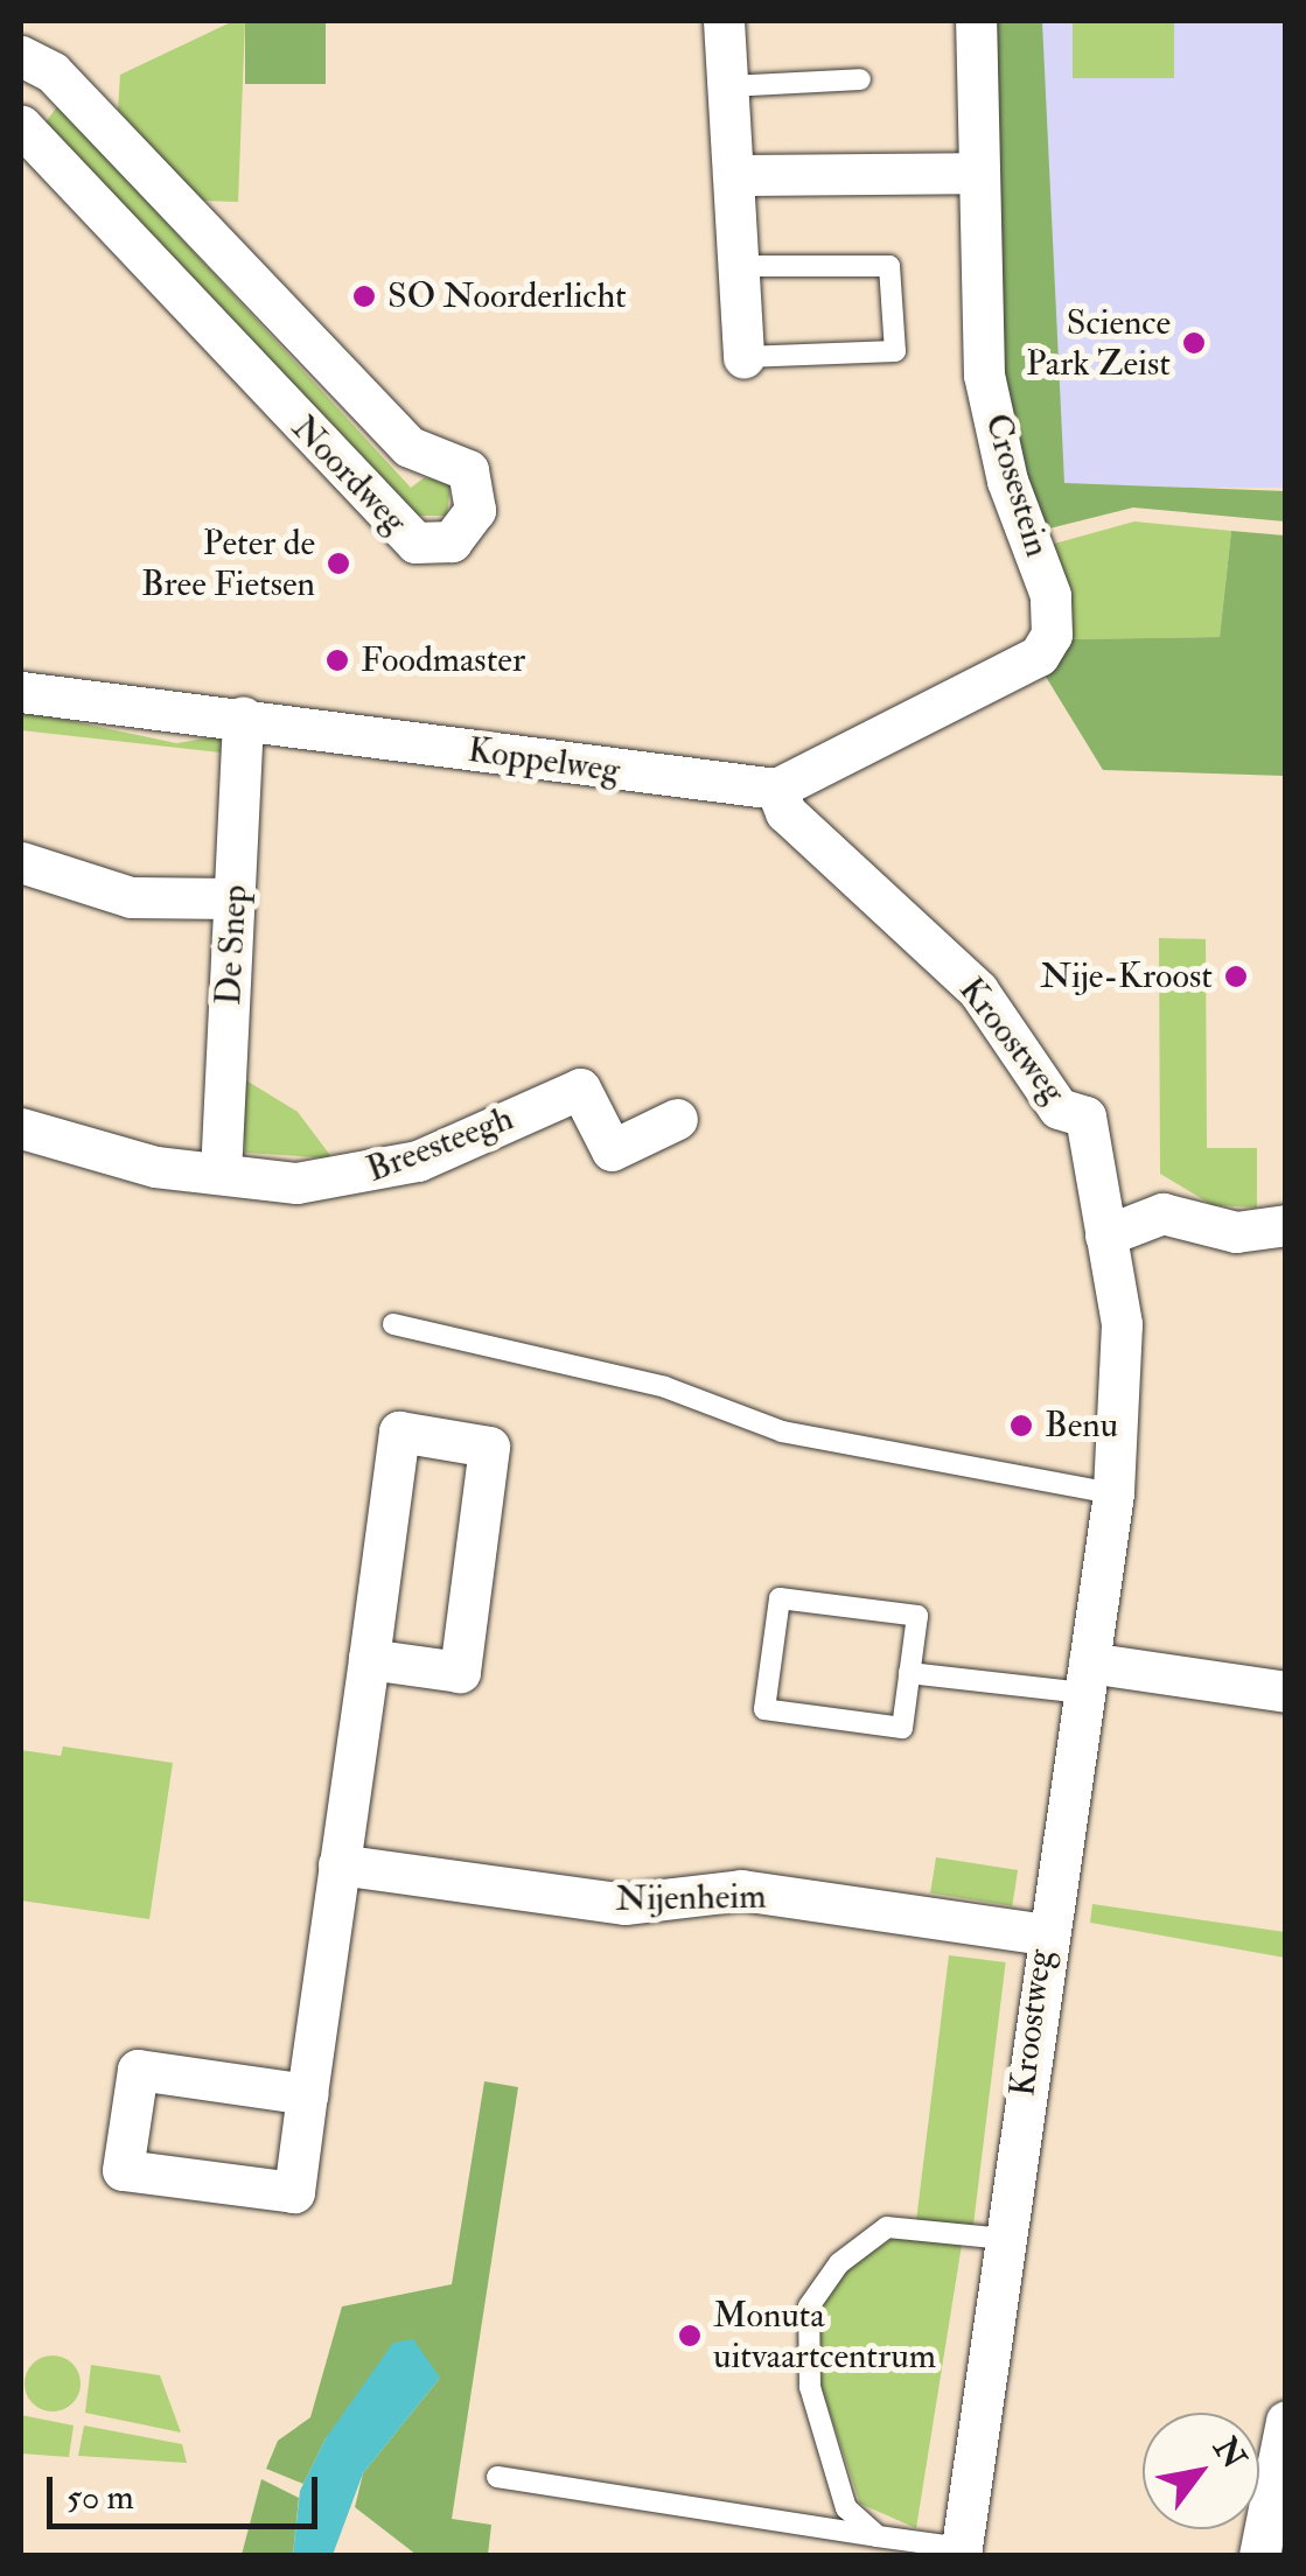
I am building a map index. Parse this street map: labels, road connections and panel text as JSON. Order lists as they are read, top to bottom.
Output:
{
  "streets": {
    "street": [
      "Noordweg",
      "Crosestein",
      "Koppelweg",
      "De Snep",
      "Kroostweg",
      "Breesteegh",
      "Nijenheim"
    ]
  },
  "crossings": [
    ["Crosestein", "Koppelweg"],
    ["Crosestein", "Kroostweg"],
    ["Koppelweg", "De Snep"],
    ["Koppelweg", "Kroostweg"],
    ["De Snep", "Breesteegh"],
    ["Kroostweg", "Nijenheim"]
  ],
  "places": [
    "SO Noorderlicht",
    "Science Park Zeist",
    "Peter de Bree Fietsen",
    "Foodmaster",
    "Nije-Kroost",
    "Benu",
    "Monuta uitvaartcentrum"
  ],
  "scale_bar": "50 m",
  "north": "top right"
}
